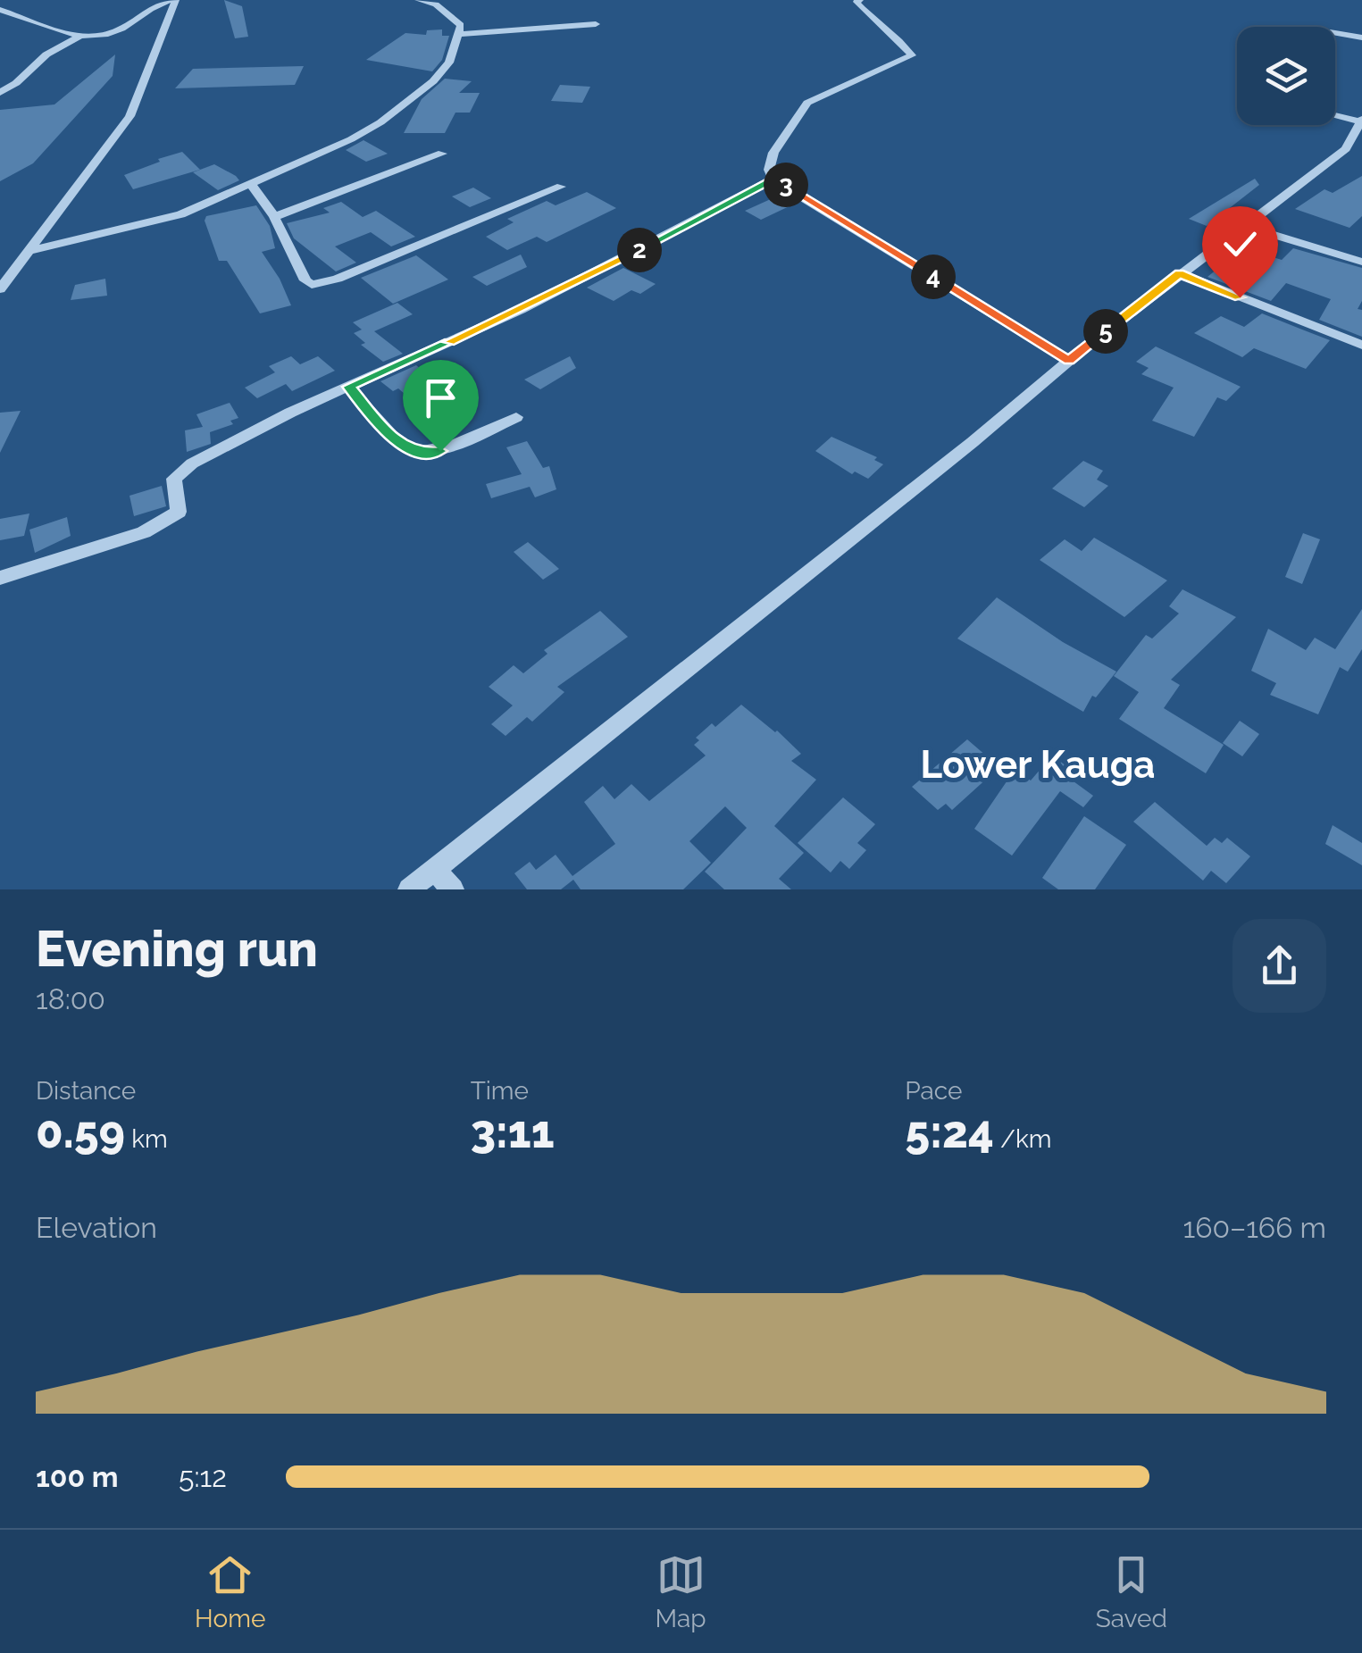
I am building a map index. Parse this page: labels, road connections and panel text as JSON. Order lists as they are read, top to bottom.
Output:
{
  "districts": ["Lower Kauga"],
  "page": {
    "pins": [
      "3",
      "2",
      "4",
      "5"
    ],
    "heading": ["Evening run", "18:00"],
    "stats": [
      ["Distance", "0.59 km"],
      ["Time", "3:11"],
      ["Pace", "5:24 /km"]
    ],
    "chart": ["Elevation", "160–166 m"],
    "list": [
      {
        "name": "100 m",
        "note": "5:12"
      }
    ],
    "tabs": ["Home", "Map", "Saved"]
  }
}
